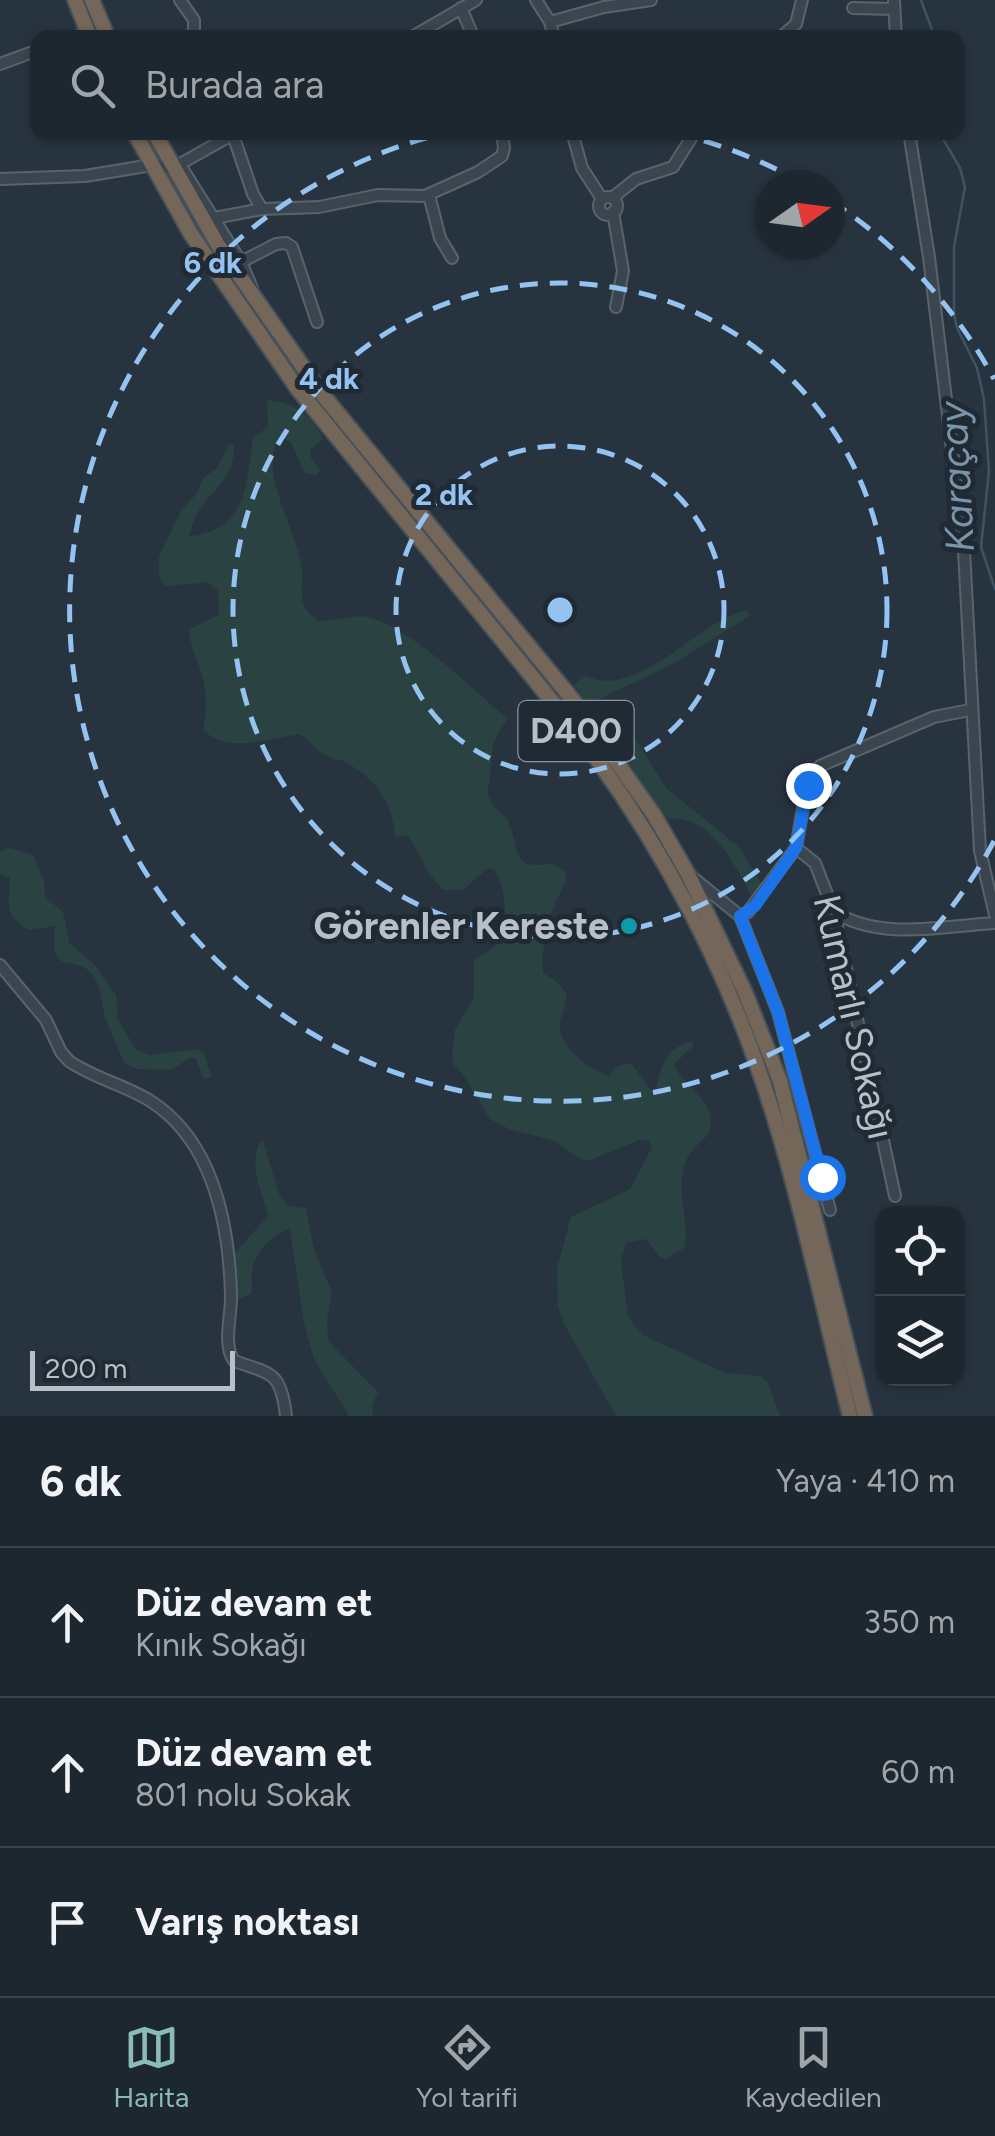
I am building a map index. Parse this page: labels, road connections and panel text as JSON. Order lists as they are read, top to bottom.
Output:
{
  "streets": {
    "highway": ["D400"],
    "street": ["Kumarlı Sokağı"]
  },
  "water": ["Karaçay"],
  "places": ["Görenler Kereste"],
  "scale_bar": "200 m",
  "north": "right",
  "page": {
    "search": "Burada ara",
    "scale": "200 m",
    "heading": ["6 dk", "Yaya · 410 m"],
    "list": [
      ["Düz devam et", "Kınık Sokağı", "350 m"],
      ["Düz devam et", "801 nolu Sokak", "60 m"],
      "Varış noktası"
    ],
    "nav": ["Harita", "Yol tarifi", "Kaydedilen"]
  },
  "rings": ["6 dk", "4 dk", "2 dk"]
}
